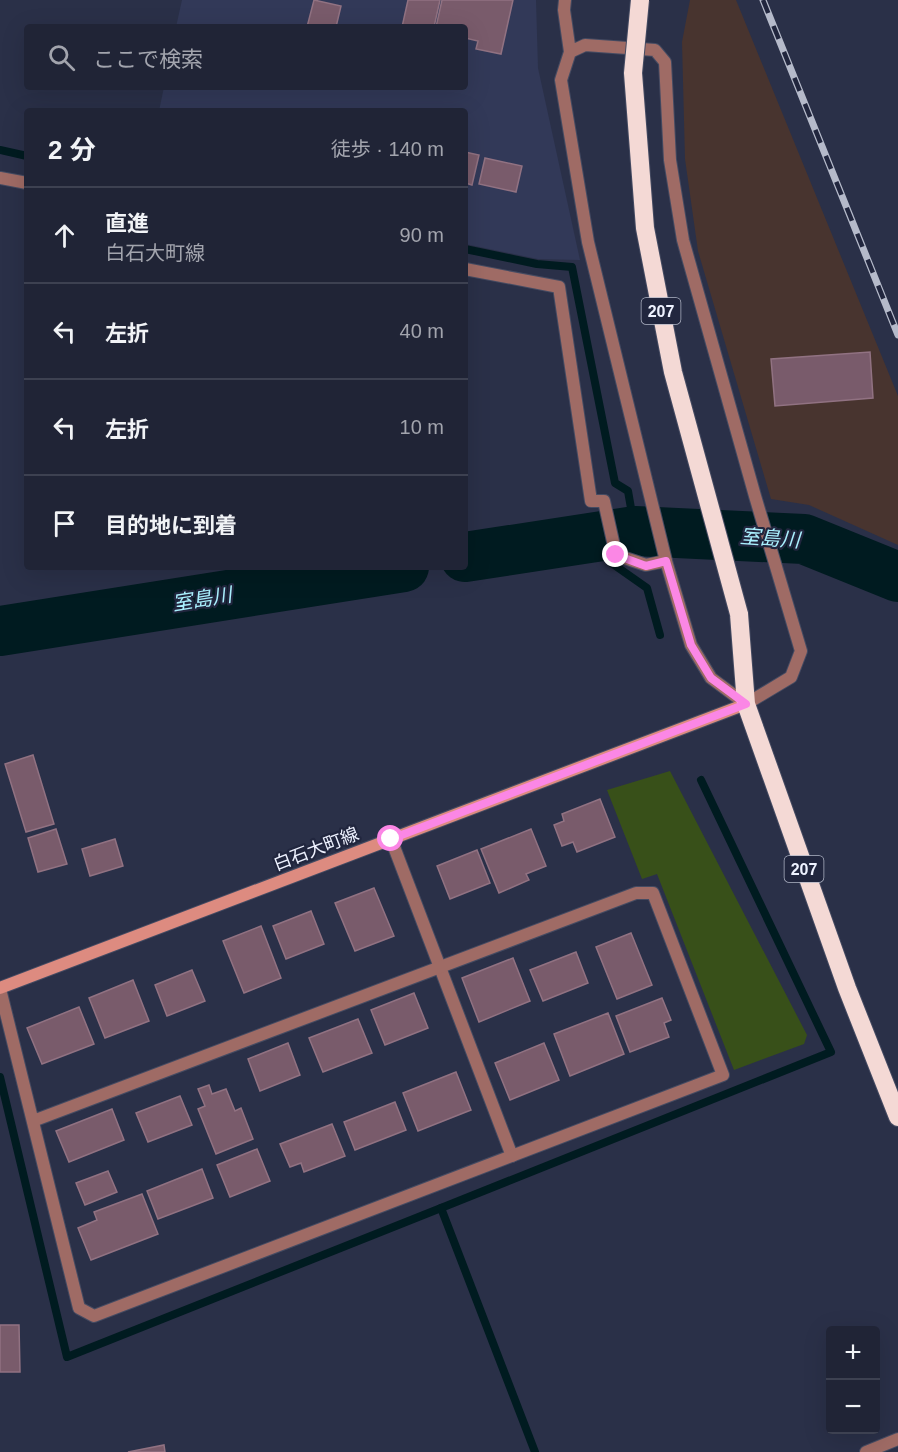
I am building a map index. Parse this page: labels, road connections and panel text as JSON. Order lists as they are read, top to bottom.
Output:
{
  "streets": {
    "highway": ["207"],
    "main road": ["白石大町線"]
  },
  "crossings": [
    ["207", "白石大町線"]
  ],
  "water": ["室島川"],
  "page": {
    "search": "ここで検索",
    "heading": ["2 分", "徒歩 · 140 m"],
    "list": [
      ["直進", "白石大町線", "90 m"],
      ["左折", "40 m"],
      ["左折", "10 m"],
      "目的地に到着"
    ],
    "map_buttons": ["+", "−"]
  }
}
